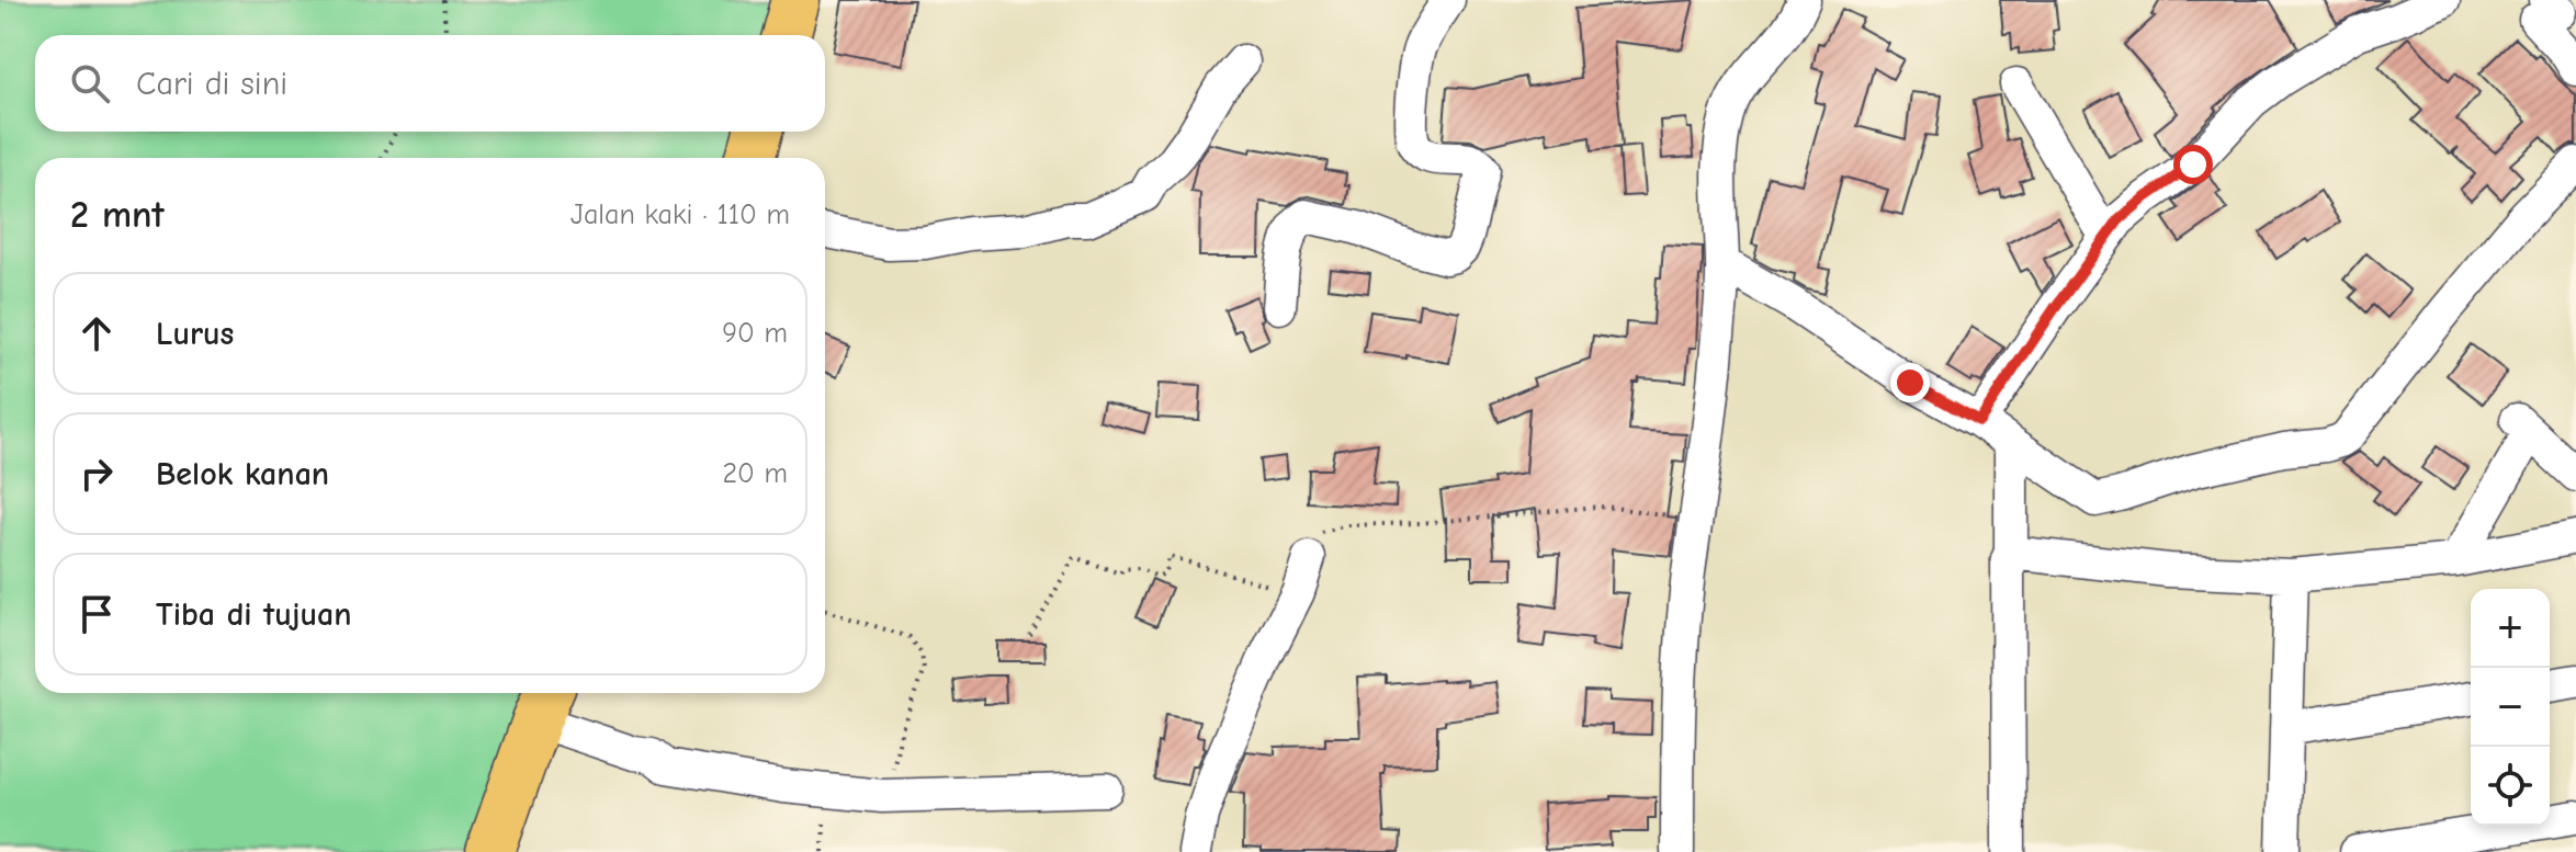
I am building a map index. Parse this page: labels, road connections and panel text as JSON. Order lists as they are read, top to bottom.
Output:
{
  "page": {
    "search": "Cari di sini",
    "heading": ["2 mnt", "Jalan kaki · 110 m"],
    "list": [
      ["Lurus", "90 m"],
      ["Belok kanan", "20 m"],
      "Tiba di tujuan"
    ],
    "map_buttons": ["+", "−"]
  }
}
